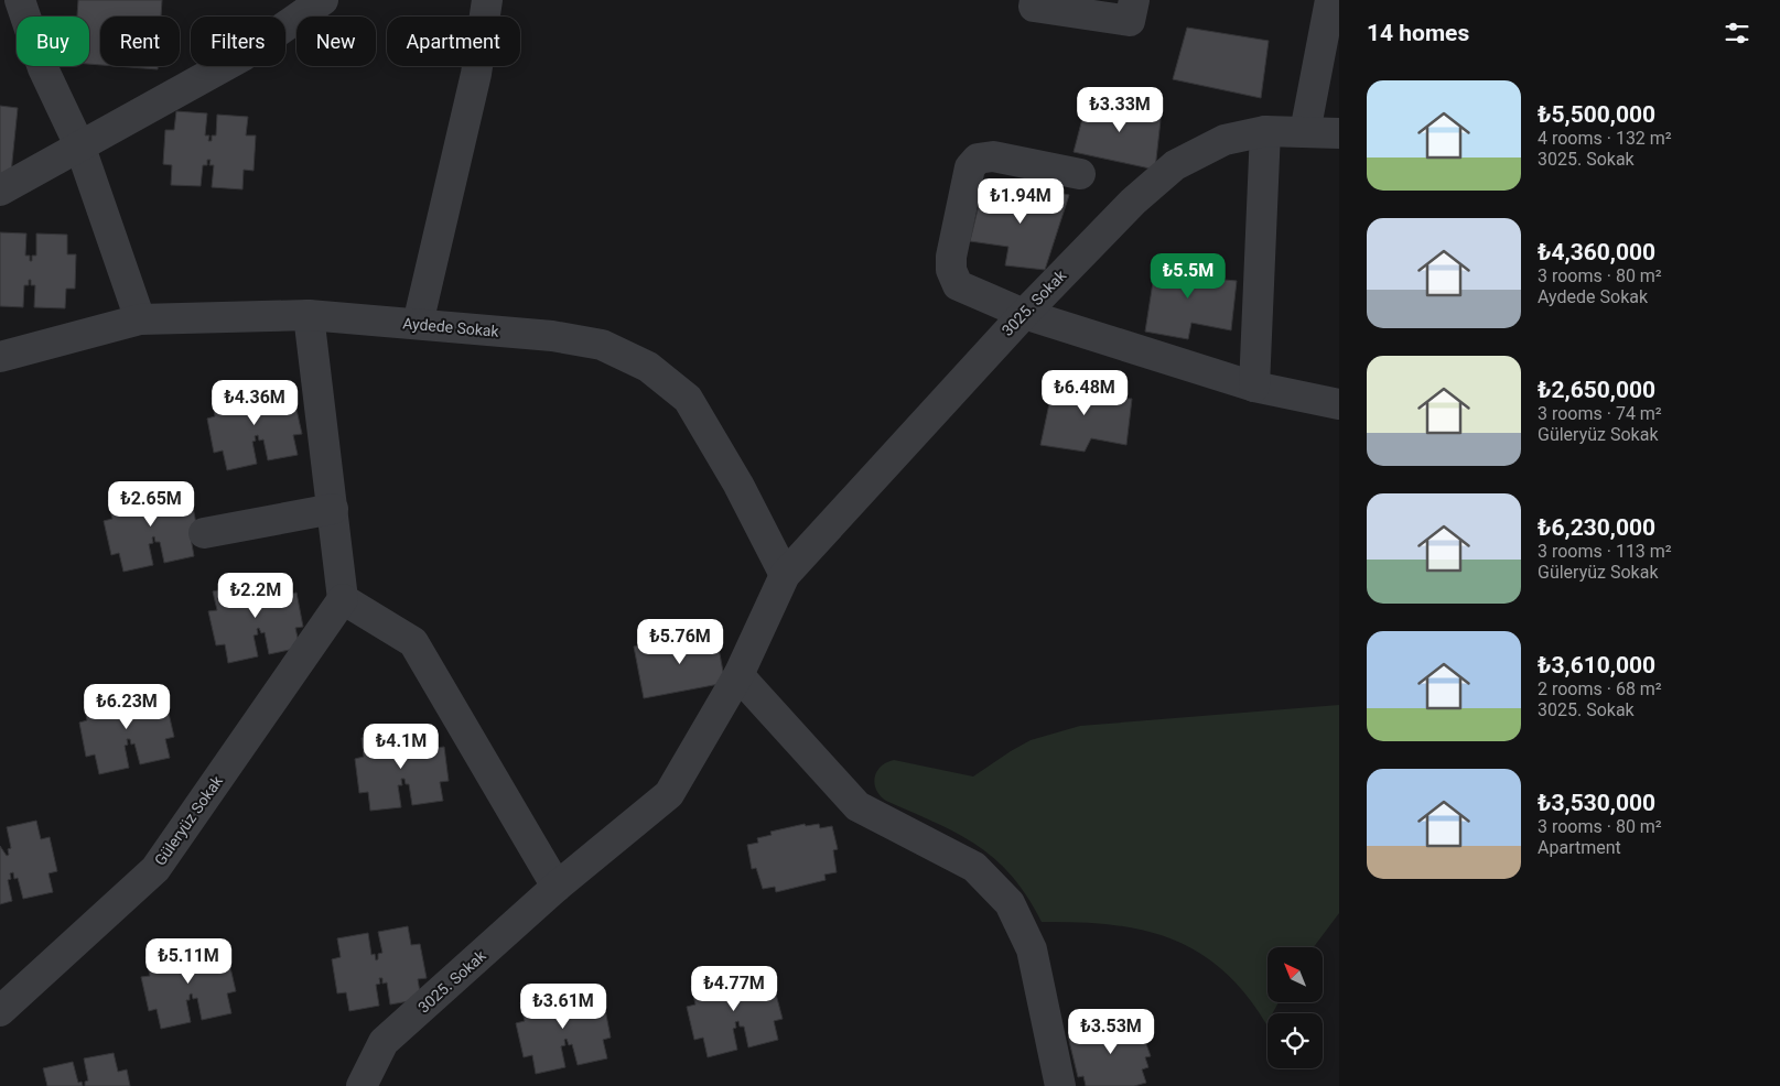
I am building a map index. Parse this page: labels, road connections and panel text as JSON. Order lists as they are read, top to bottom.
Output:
{
  "streets": {
    "street": ["3025. Sokak", "Aydede Sokak", "Güleryüz Sokak"]
  },
  "crossings": [
    ["3025. Sokak", "Aydede Sokak"]
  ],
  "north": "top left",
  "page": {
    "heading": "14 homes",
    "chip": [
      "Buy",
      "Rent",
      "Filters",
      "New",
      "Apartment"
    ],
    "list": [
      {
        "name": "₺5,500,000",
        "note": "4 rooms · 132 m² · 3025. Sokak"
      },
      {
        "name": "₺4,360,000",
        "note": "3 rooms · 80 m² · Aydede Sokak"
      },
      {
        "name": "₺2,650,000",
        "note": "3 rooms · 74 m² · Güleryüz Sokak"
      },
      {
        "name": "₺6,230,000",
        "note": "3 rooms · 113 m² · Güleryüz Sokak"
      },
      {
        "name": "₺3,610,000",
        "note": "2 rooms · 68 m² · 3025. Sokak"
      },
      {
        "name": "₺3,530,000",
        "note": "3 rooms · 80 m² · Apartment"
      }
    ],
    "price": [
      "₺3.33M",
      "₺1.94M",
      "₺5.5M",
      "₺6.48M",
      "₺4.36M",
      "₺2.65M",
      "₺2.2M",
      "₺5.76M",
      "₺6.23M",
      "₺4.1M",
      "₺5.11M",
      "₺4.77M",
      "₺3.61M",
      "₺3.53M"
    ]
  }
}
